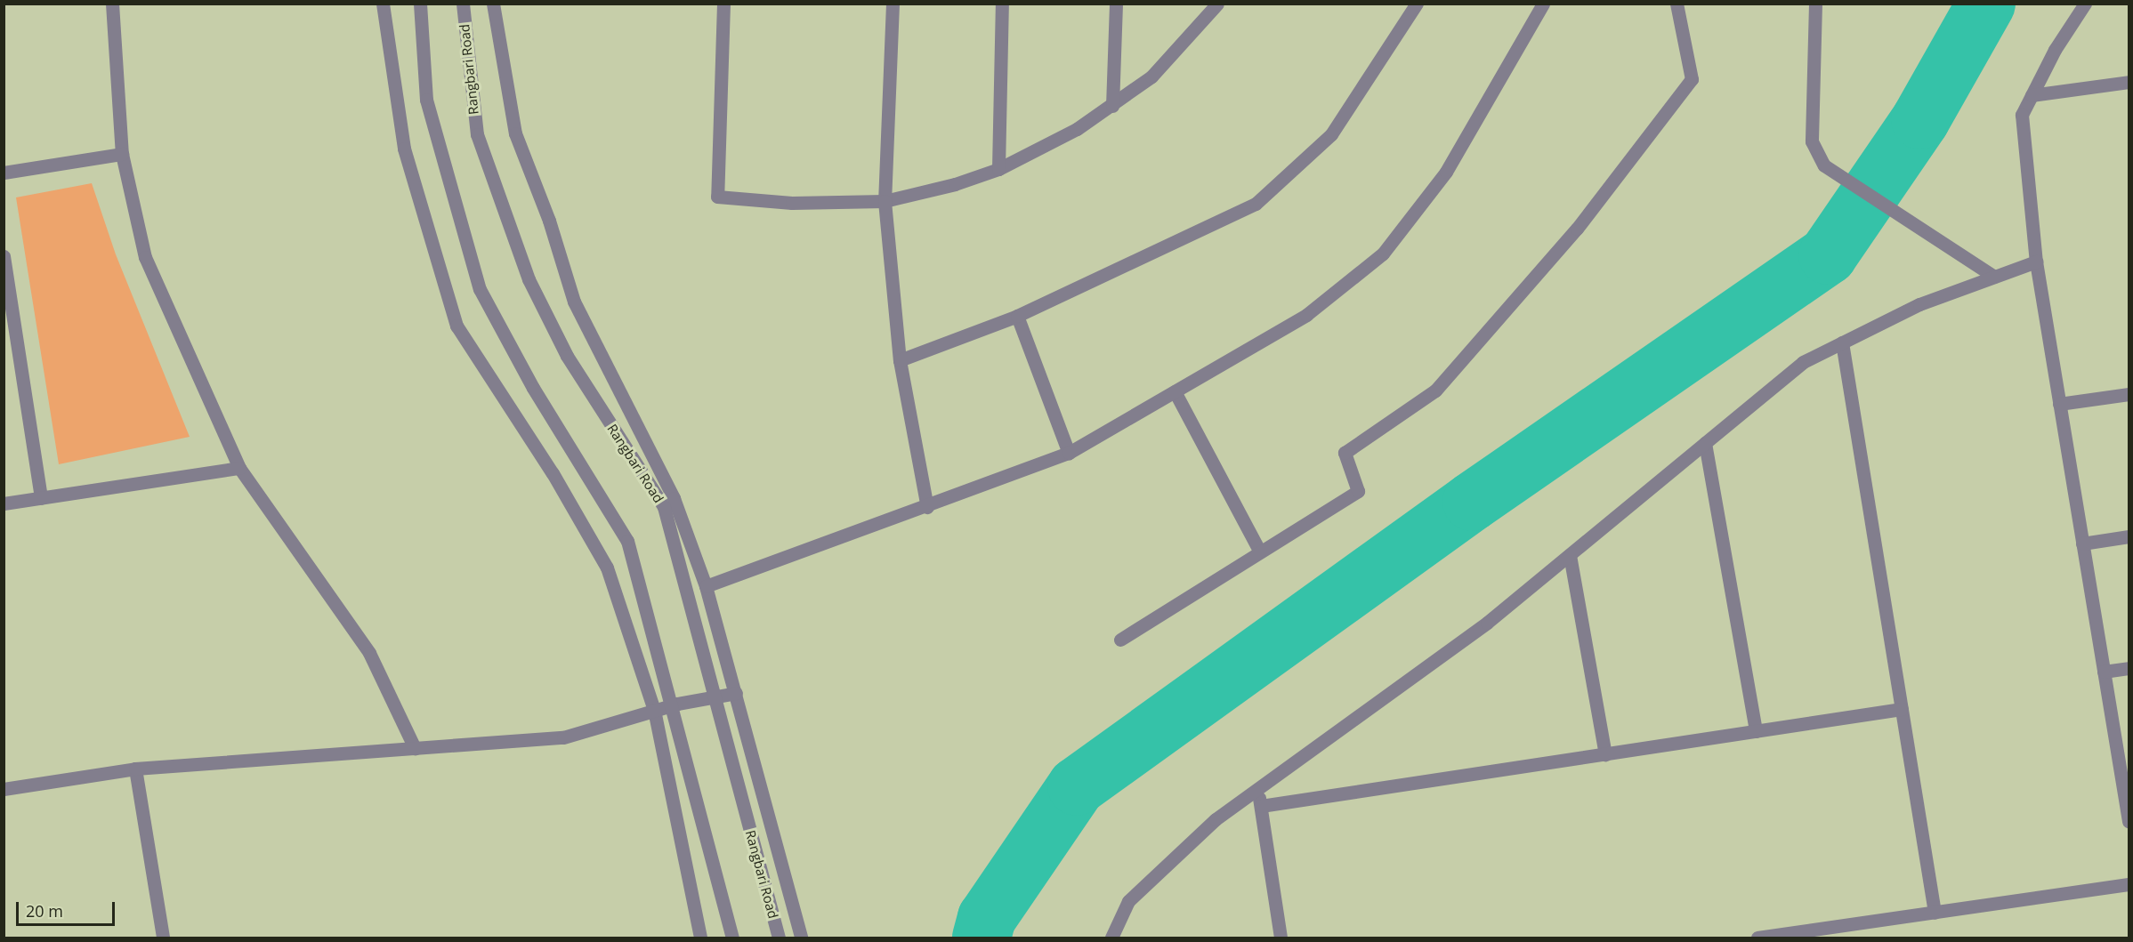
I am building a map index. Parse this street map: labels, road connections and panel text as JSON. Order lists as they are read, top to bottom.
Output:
{
  "streets": {
    "street": ["Rangbari Road"]
  },
  "scale_bar": "20 m"
}
